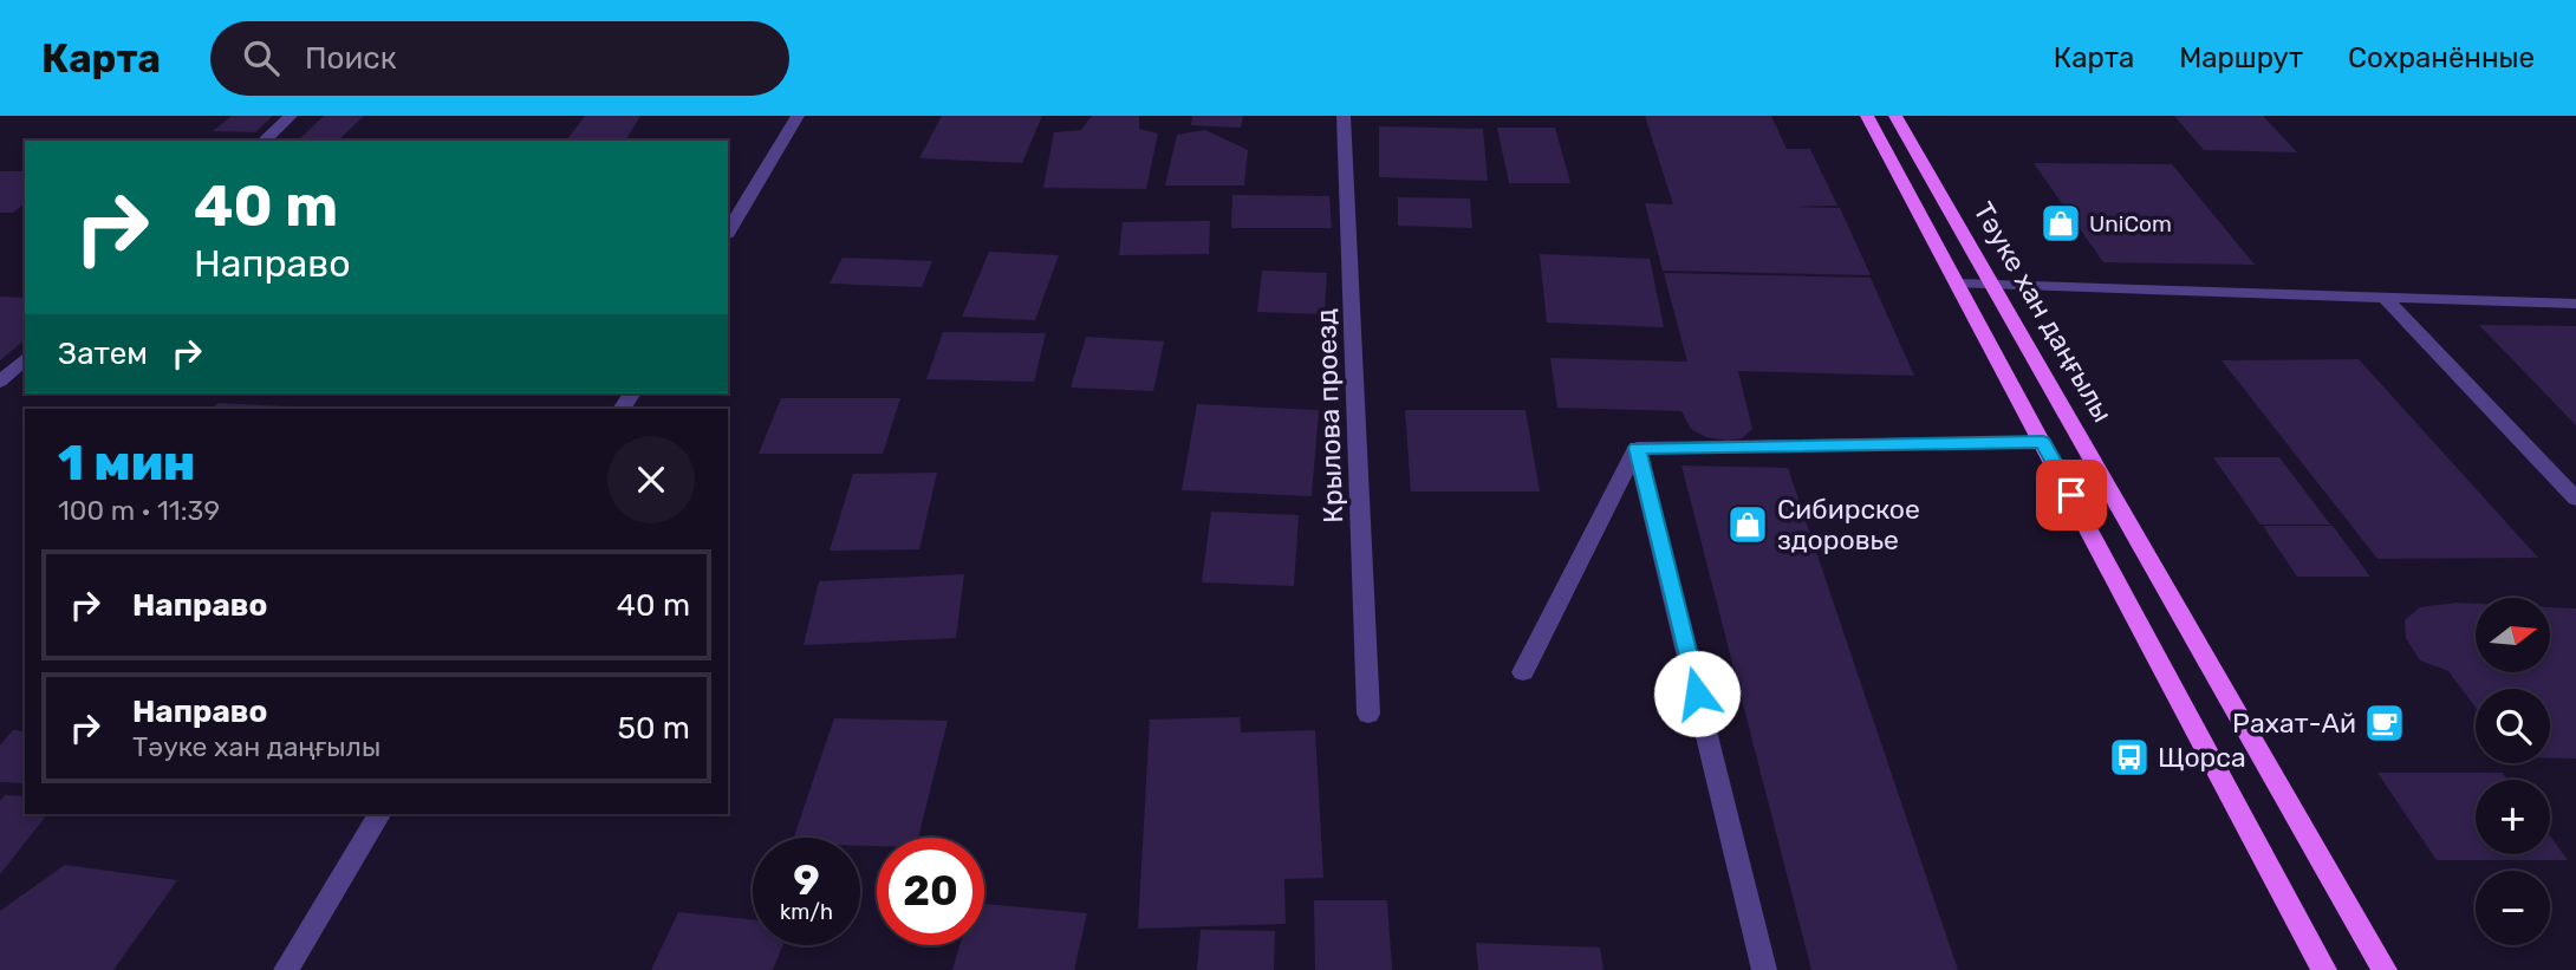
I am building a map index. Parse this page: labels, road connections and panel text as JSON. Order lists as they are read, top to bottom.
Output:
{
  "streets": {
    "main road": ["Тәуке хан даңғылы"],
    "street": ["Крылова проезд"]
  },
  "places": {
    "shop": ["UniCom", "Сибирское здоровье"],
    "cafe": ["Рахат-Ай"],
    "bus stop": ["Щорса"]
  },
  "north": "right",
  "page": {
    "header": "Карта",
    "search": "Поиск",
    "nav": ["Карта", "Маршрут", "Сохранённые"],
    "turn": ["40 m", "Направо"],
    "then": "Затем",
    "heading": ["1 мин", "100 m · 11:39"],
    "list": [
      {
        "name": "Направо",
        "value": "40 m"
      },
      {
        "name": "Направо",
        "note": "Тәуке хан даңғылы",
        "value": "50 m"
      }
    ],
    "map_buttons": ["+", "−"],
    "speed": "9 km/h",
    "limit": "20"
  }
}
